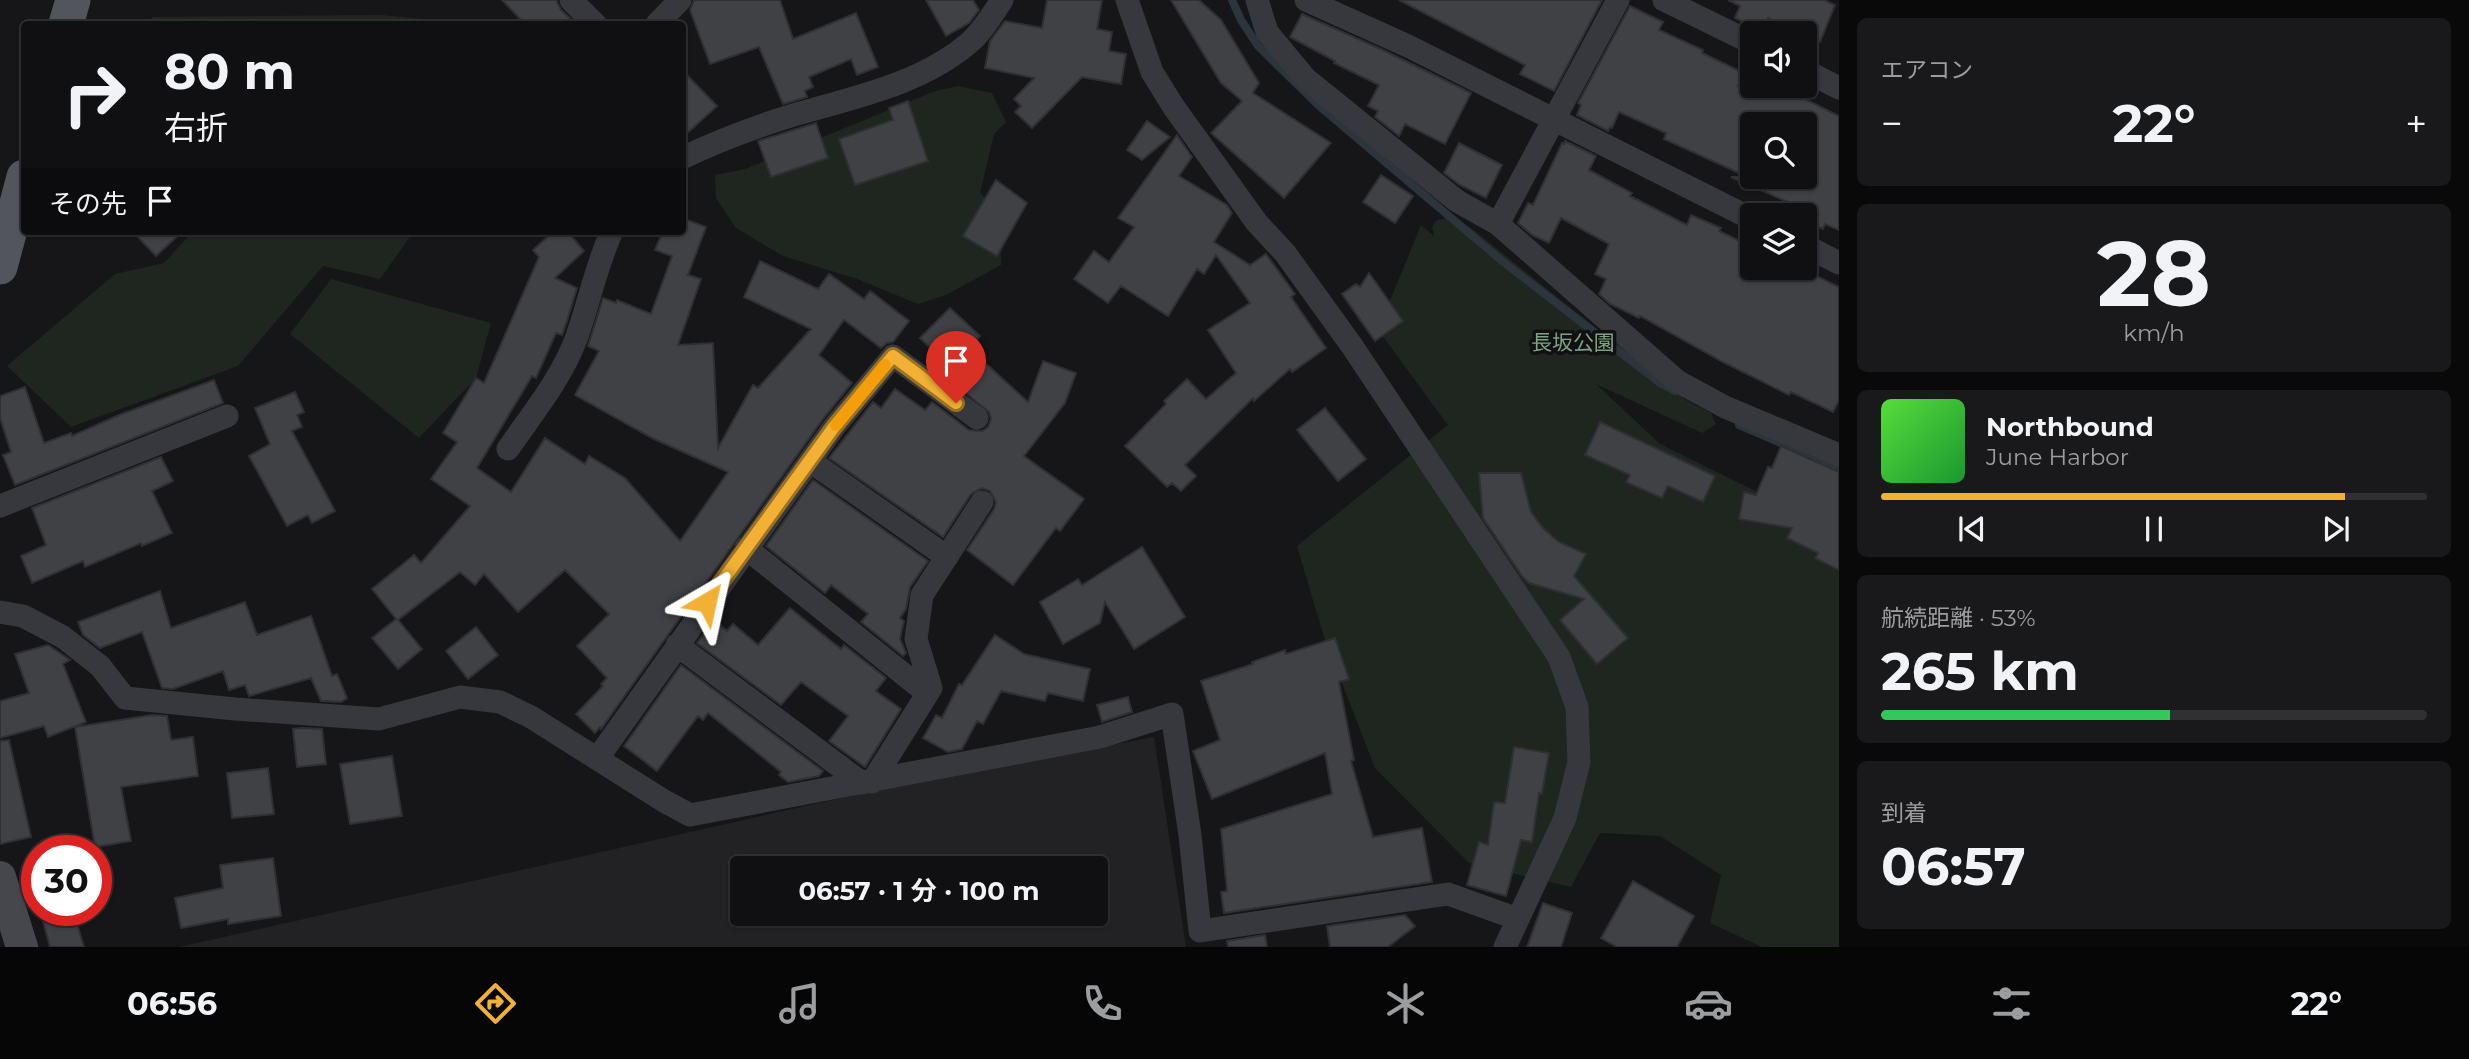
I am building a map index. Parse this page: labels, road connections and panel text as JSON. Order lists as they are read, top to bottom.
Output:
{
  "parks": ["長坂公園"],
  "page": {
    "tile": [
      "エアコン",
      ["28", "km/h"],
      ["航続距離 · 53%", "265 km"],
      ["到着", "06:57"]
    ],
    "turn": ["80 m", "右折"],
    "heat": ["−", "22°", "+"],
    "then": "その先",
    "song": ["Northbound", "June Harbor"],
    "limit": "30",
    "trip": "06:57 · 1 分 · 100 m",
    "tabs": ["06:56", "22°"]
  }
}
